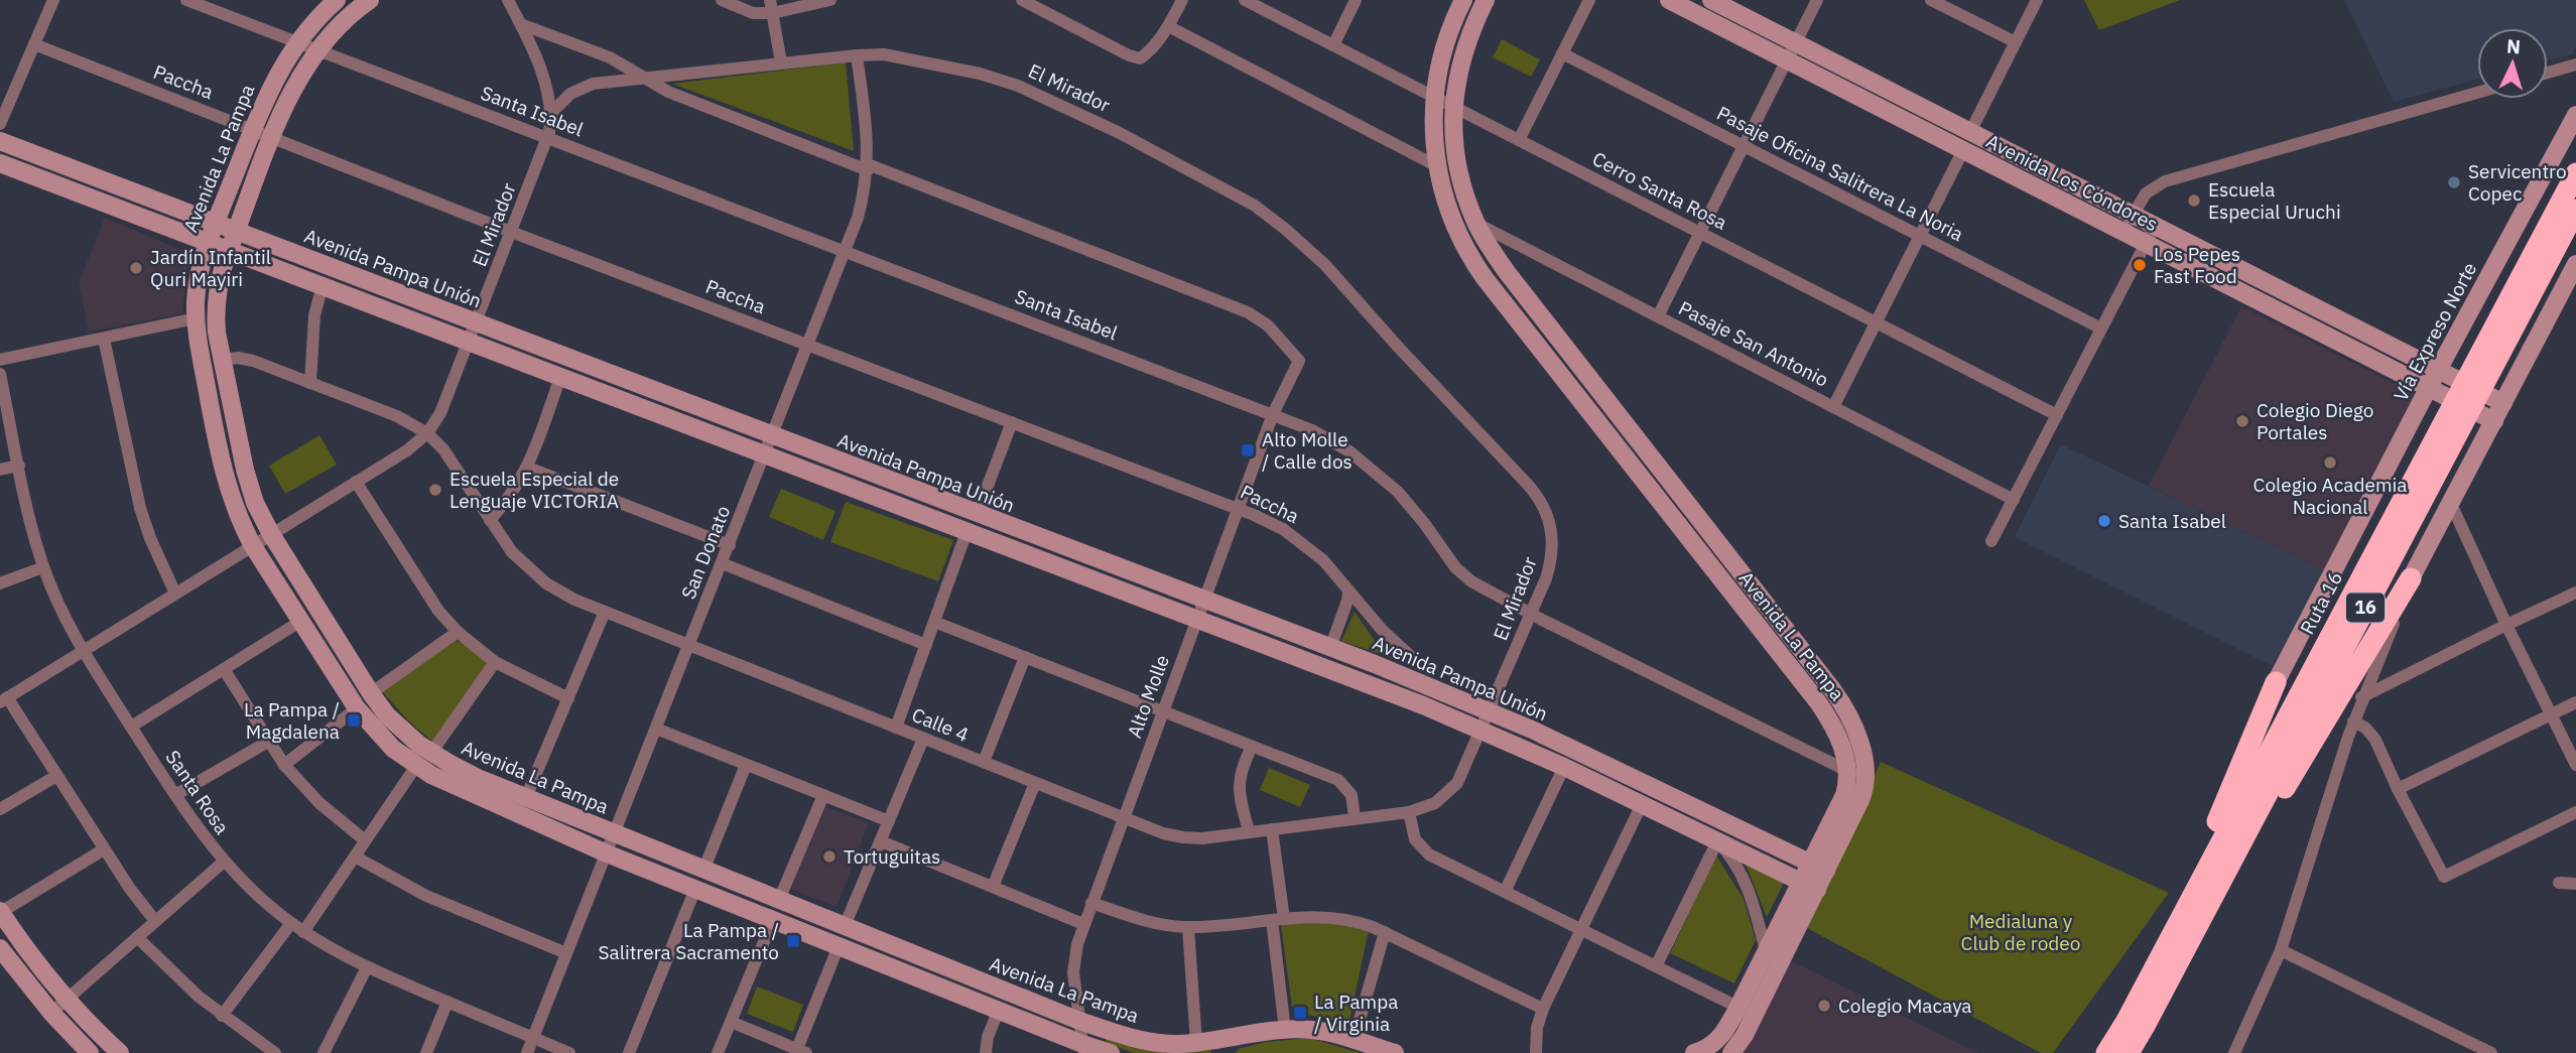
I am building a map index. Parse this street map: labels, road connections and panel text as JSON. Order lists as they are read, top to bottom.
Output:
{
  "streets": {
    "highway": ["Ruta 16", "16"],
    "street": [
      "Paccha",
      "El Mirador",
      "Santa Isabel",
      "Avenida La Pampa",
      "Pasaje Oficina Salitrera La Noria",
      "Avenida Los Cóndores",
      "Cerro Santa Rosa",
      "Avenida Pampa Unión",
      "Vía Expreso Norte",
      "Pasaje San Antonio",
      "San Donato",
      "Alto Molle",
      "Calle 4",
      "Santa Rosa"
    ]
  },
  "crossings": [
    ["Paccha", "El Mirador"],
    ["Paccha", "Avenida La Pampa"],
    ["Paccha", "San Donato"],
    ["Paccha", "Alto Molle"],
    ["El Mirador", "Santa Isabel"],
    ["El Mirador", "Avenida Pampa Unión"],
    ["El Mirador", "San Donato"],
    ["El Mirador", "Calle 4"],
    ["Santa Isabel", "Avenida La Pampa"],
    ["Santa Isabel", "San Donato"],
    ["Santa Isabel", "Alto Molle"],
    ["Avenida La Pampa", "Cerro Santa Rosa"],
    ["Avenida La Pampa", "Avenida Pampa Unión"],
    ["Avenida La Pampa", "Pasaje San Antonio"],
    ["Avenida La Pampa", "San Donato"],
    ["Avenida La Pampa", "Alto Molle"],
    ["Avenida La Pampa", "Calle 4"],
    ["Avenida Los Cóndores", "Vía Expreso Norte"],
    ["Avenida Pampa Unión", "San Donato"],
    ["Avenida Pampa Unión", "Alto Molle"],
    ["Avenida Pampa Unión", "Calle 4"],
    ["San Donato", "Alto Molle"],
    ["San Donato", "Calle 4"],
    ["San Donato", "Santa Rosa"],
    ["Alto Molle", "Calle 4"]
  ],
  "parks": ["Medialuna y Club de rodeo"],
  "places": {
    "other": [
      "Servicentro Copec",
      "Escuela Especial Uruchi",
      "Los Pepes Fast Food",
      "Jardín Infantil Quri Mayiri",
      "Colegio Diego Portales",
      "Colegio Academia Nacional",
      "Escuela Especial de Lenguaje VICTORIA",
      "Santa Isabel",
      "Tortuguitas",
      "Colegio Macaya"
    ],
    "transit": [
      "Alto Molle / Calle dos",
      "La Pampa / Magdalena",
      "La Pampa / Salitrera Sacramento",
      "La Pampa / Virginia"
    ]
  },
  "north": "top"
}
